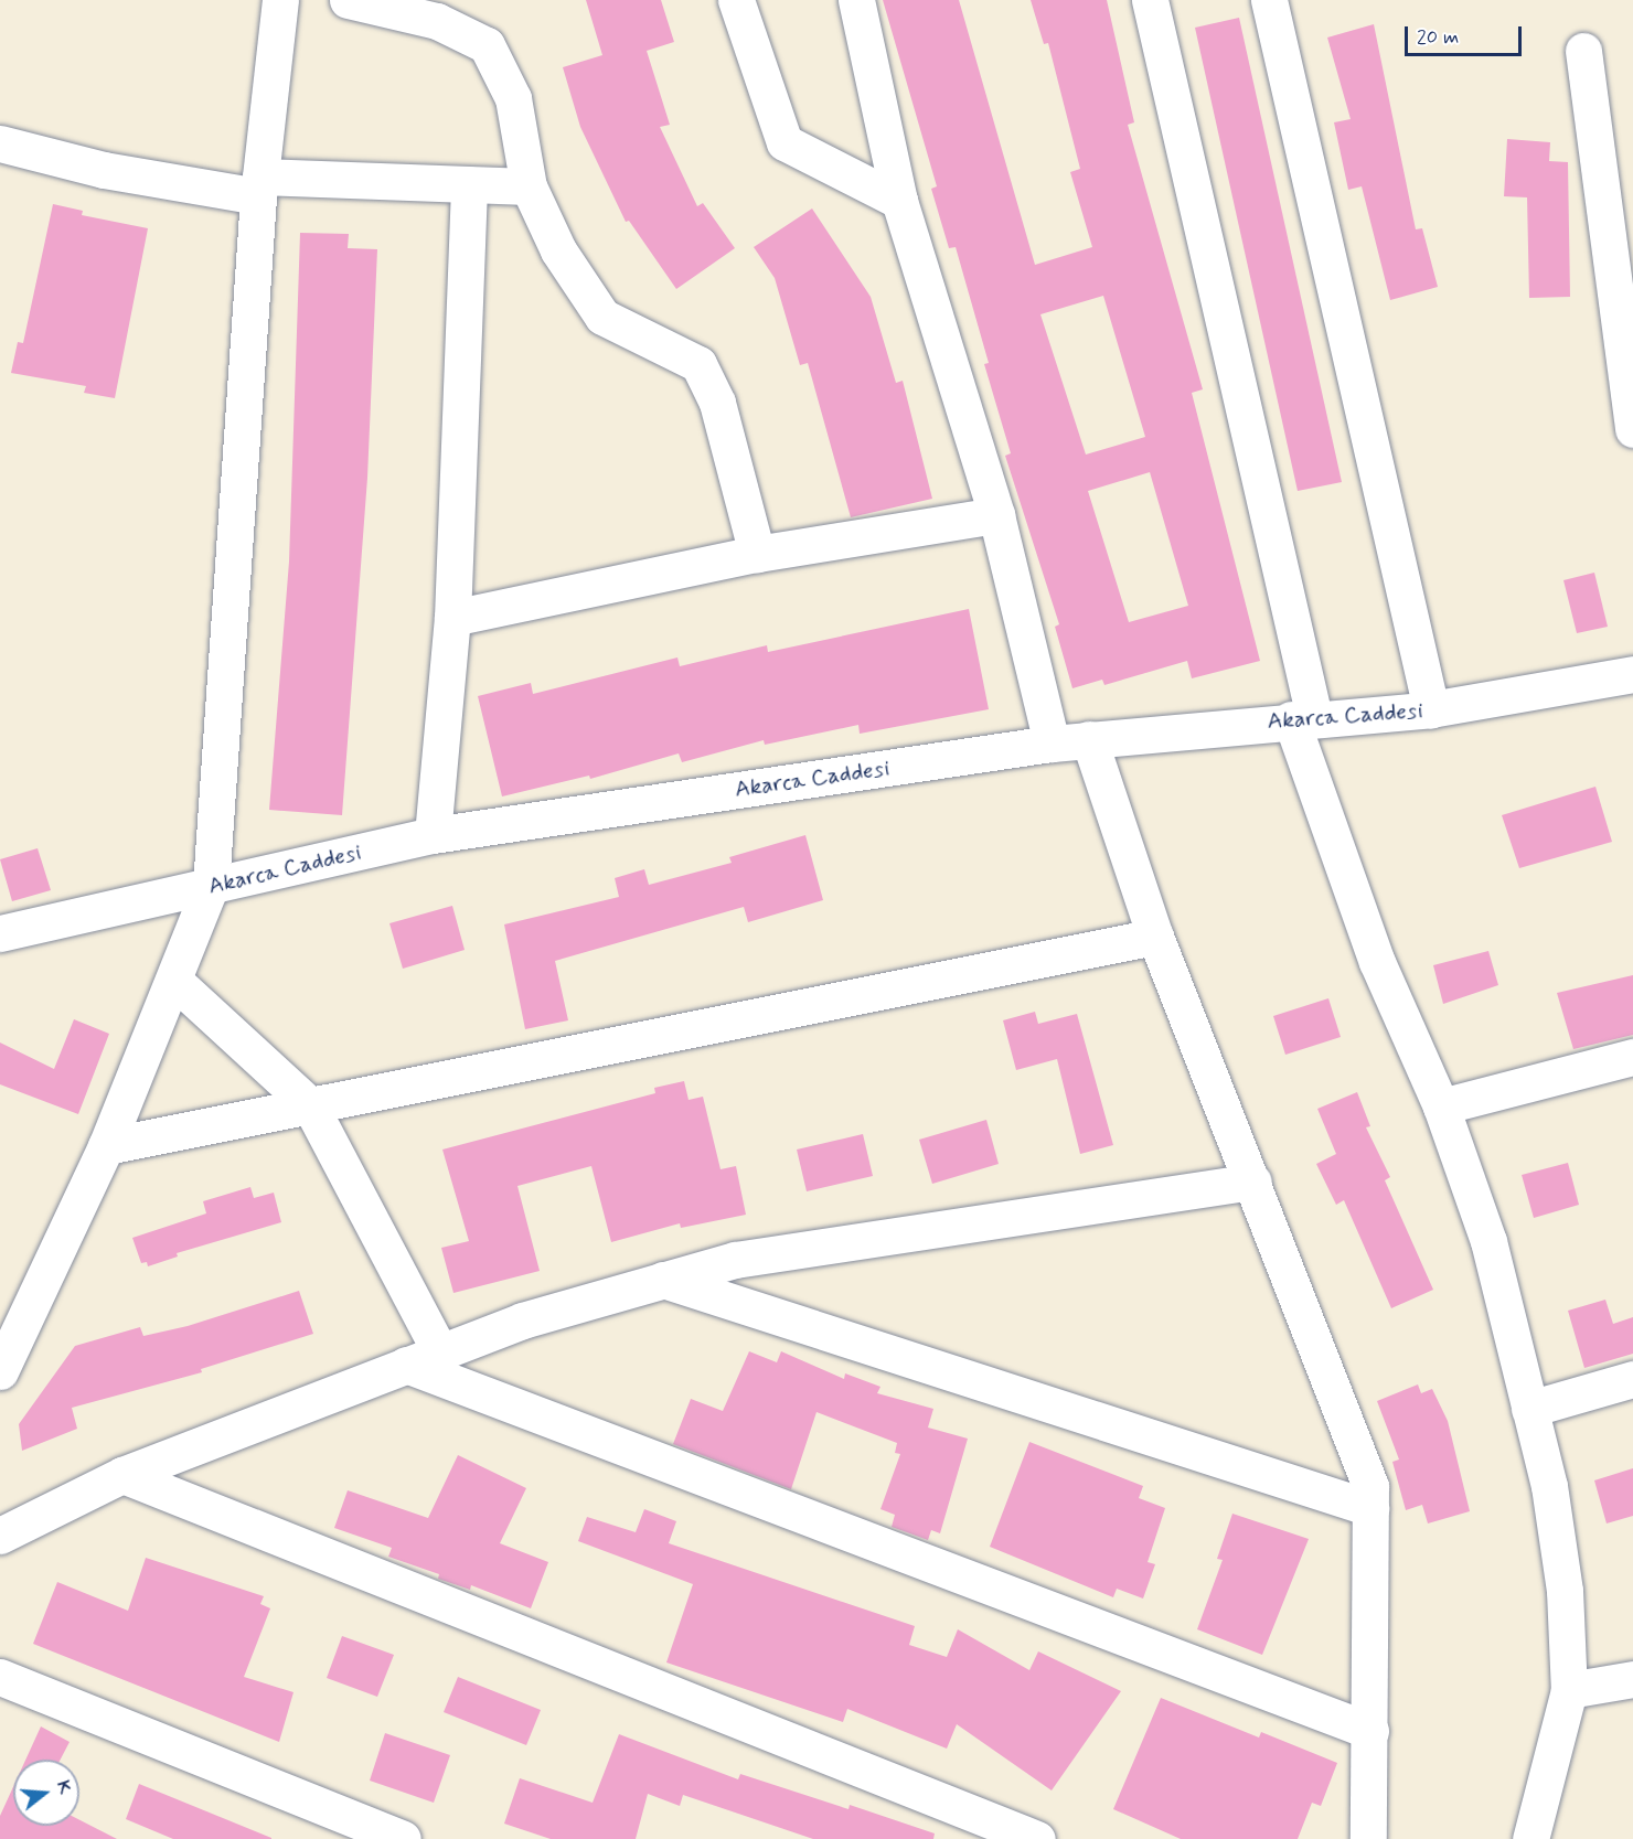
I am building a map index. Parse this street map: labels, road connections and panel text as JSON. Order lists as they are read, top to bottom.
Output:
{
  "streets": {
    "street": ["Akarca Caddesi"]
  },
  "scale_bar": "20 m",
  "north": "right"
}
